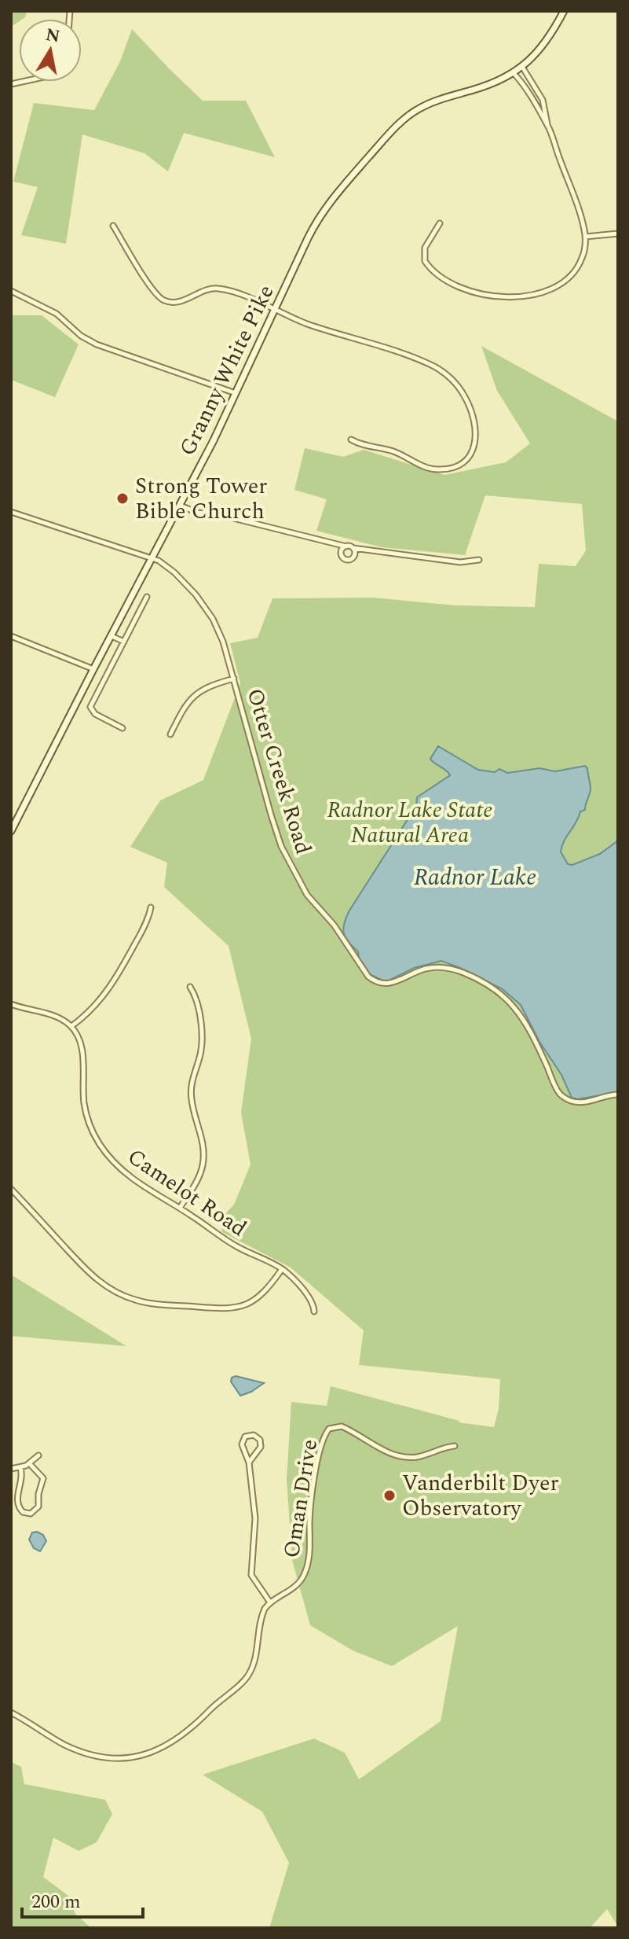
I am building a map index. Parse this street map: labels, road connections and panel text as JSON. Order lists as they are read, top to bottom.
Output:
{
  "streets": {
    "main road": ["Granny White Pike"],
    "street": ["Otter Creek Road", "Camelot Road", "Oman Drive"]
  },
  "crossings": [
    ["Granny White Pike", "Otter Creek Road"]
  ],
  "water": ["Radnor Lake"],
  "parks": ["Radnor Lake State Natural Area"],
  "places": ["Strong Tower Bible Church", "Vanderbilt Dyer Observatory"],
  "scale_bar": "200 m",
  "north": "top"
}
